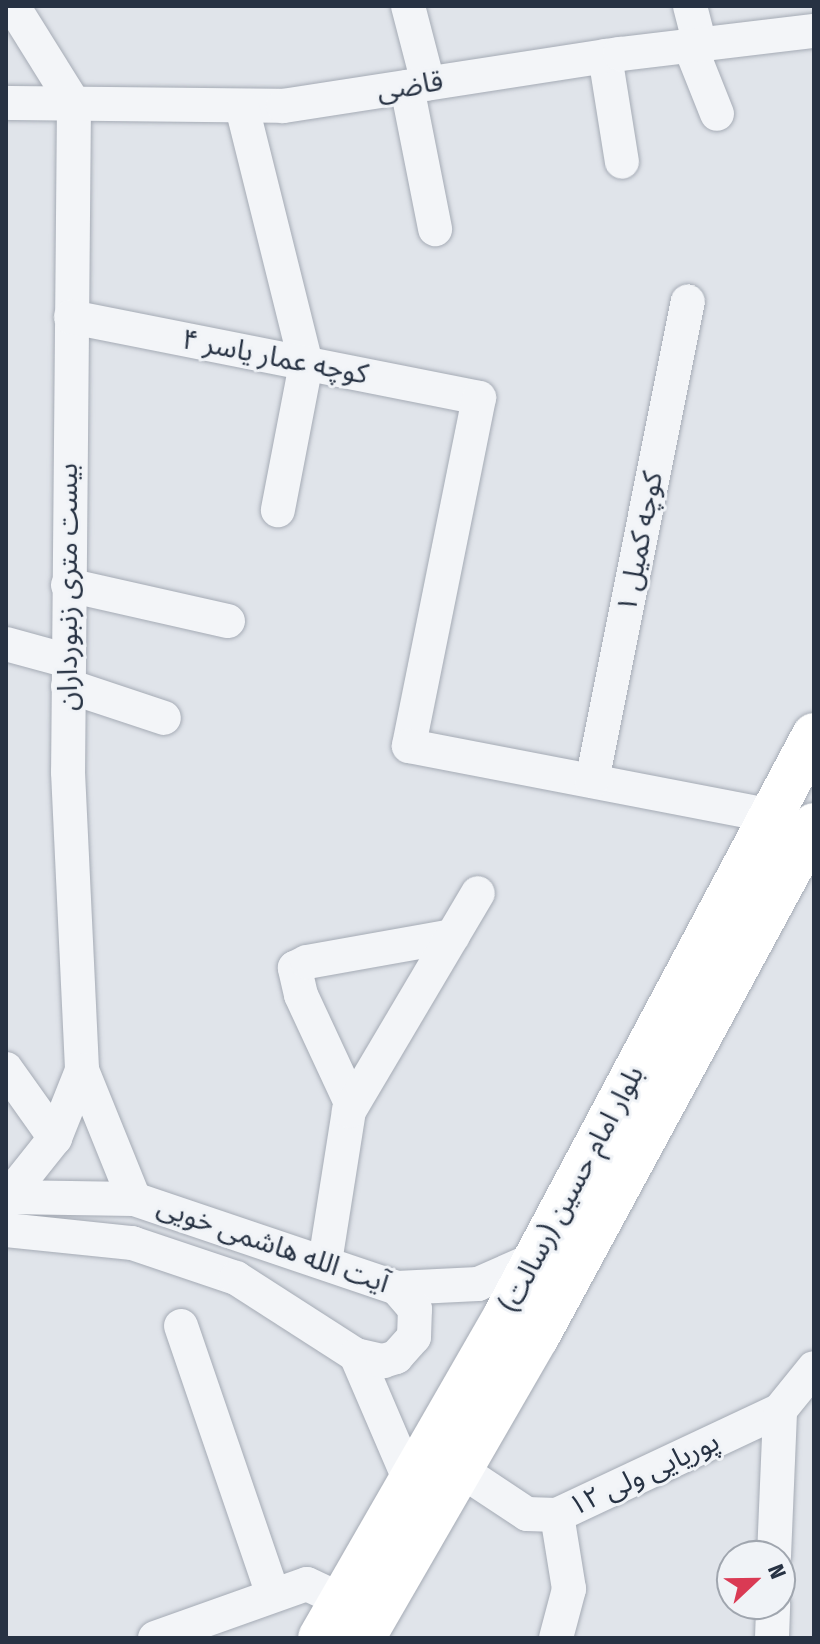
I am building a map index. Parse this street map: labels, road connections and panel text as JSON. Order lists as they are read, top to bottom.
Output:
{
  "streets": {
    "main road": ["بلوار امام حسین (رسالت)"],
    "street": [
      "قاضی",
      "کوچه عمار یاسر ۴",
      "کوچه کمیل ۱",
      "بیست متری زنبورداران",
      "آیت الله هاشمی خویی",
      "پوریایی ولی ۱۲"
    ]
  },
  "crossings": [
    ["قاضی", "بیست متری زنبورداران"],
    ["کوچه عمار یاسر ۴", "کوچه کمیل ۱"],
    ["کوچه عمار یاسر ۴", "بیست متری زنبورداران"],
    ["بیست متری زنبورداران", "آیت الله هاشمی خویی"],
    ["بلوار امام حسین (رسالت)", "آیت الله هاشمی خویی"],
    ["بلوار امام حسین (رسالت)", "پوریایی ولی ۱۲"]
  ],
  "north": "right"
}
